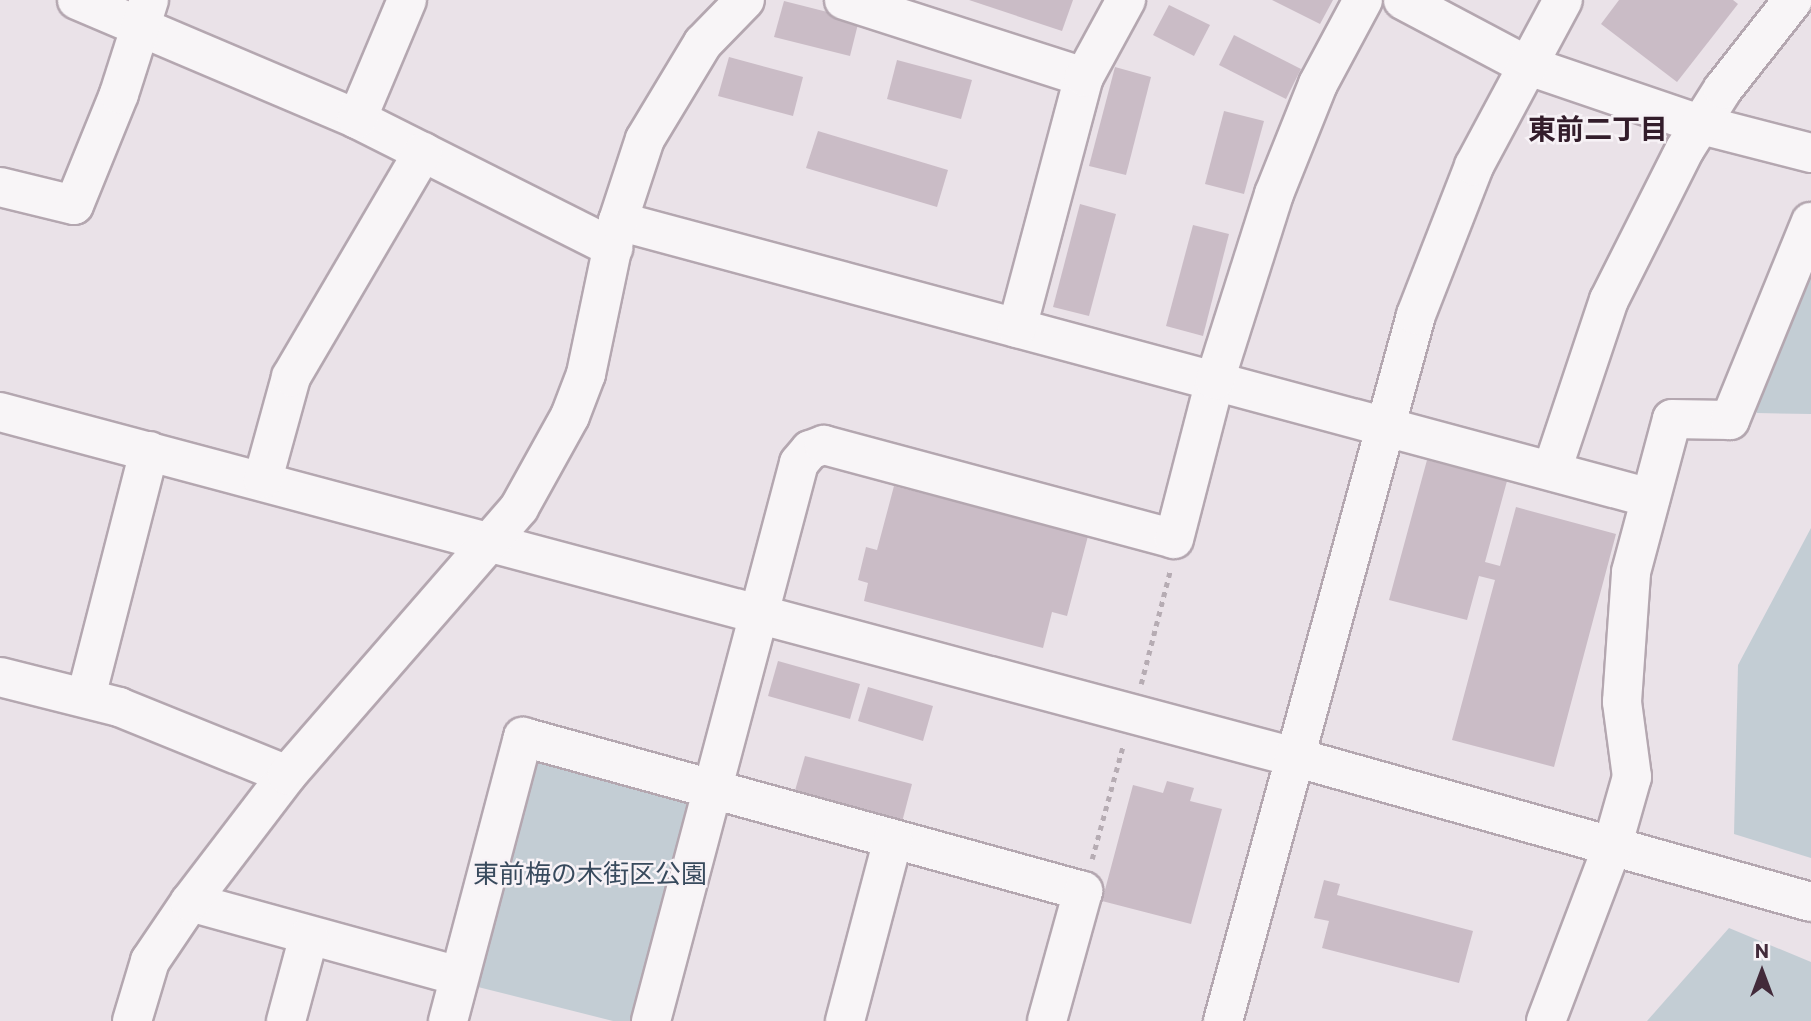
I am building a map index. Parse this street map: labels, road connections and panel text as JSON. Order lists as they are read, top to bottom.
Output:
{
  "districts": ["東前二丁目"],
  "parks": ["東前梅の木街区公園"],
  "north": "top"
}
